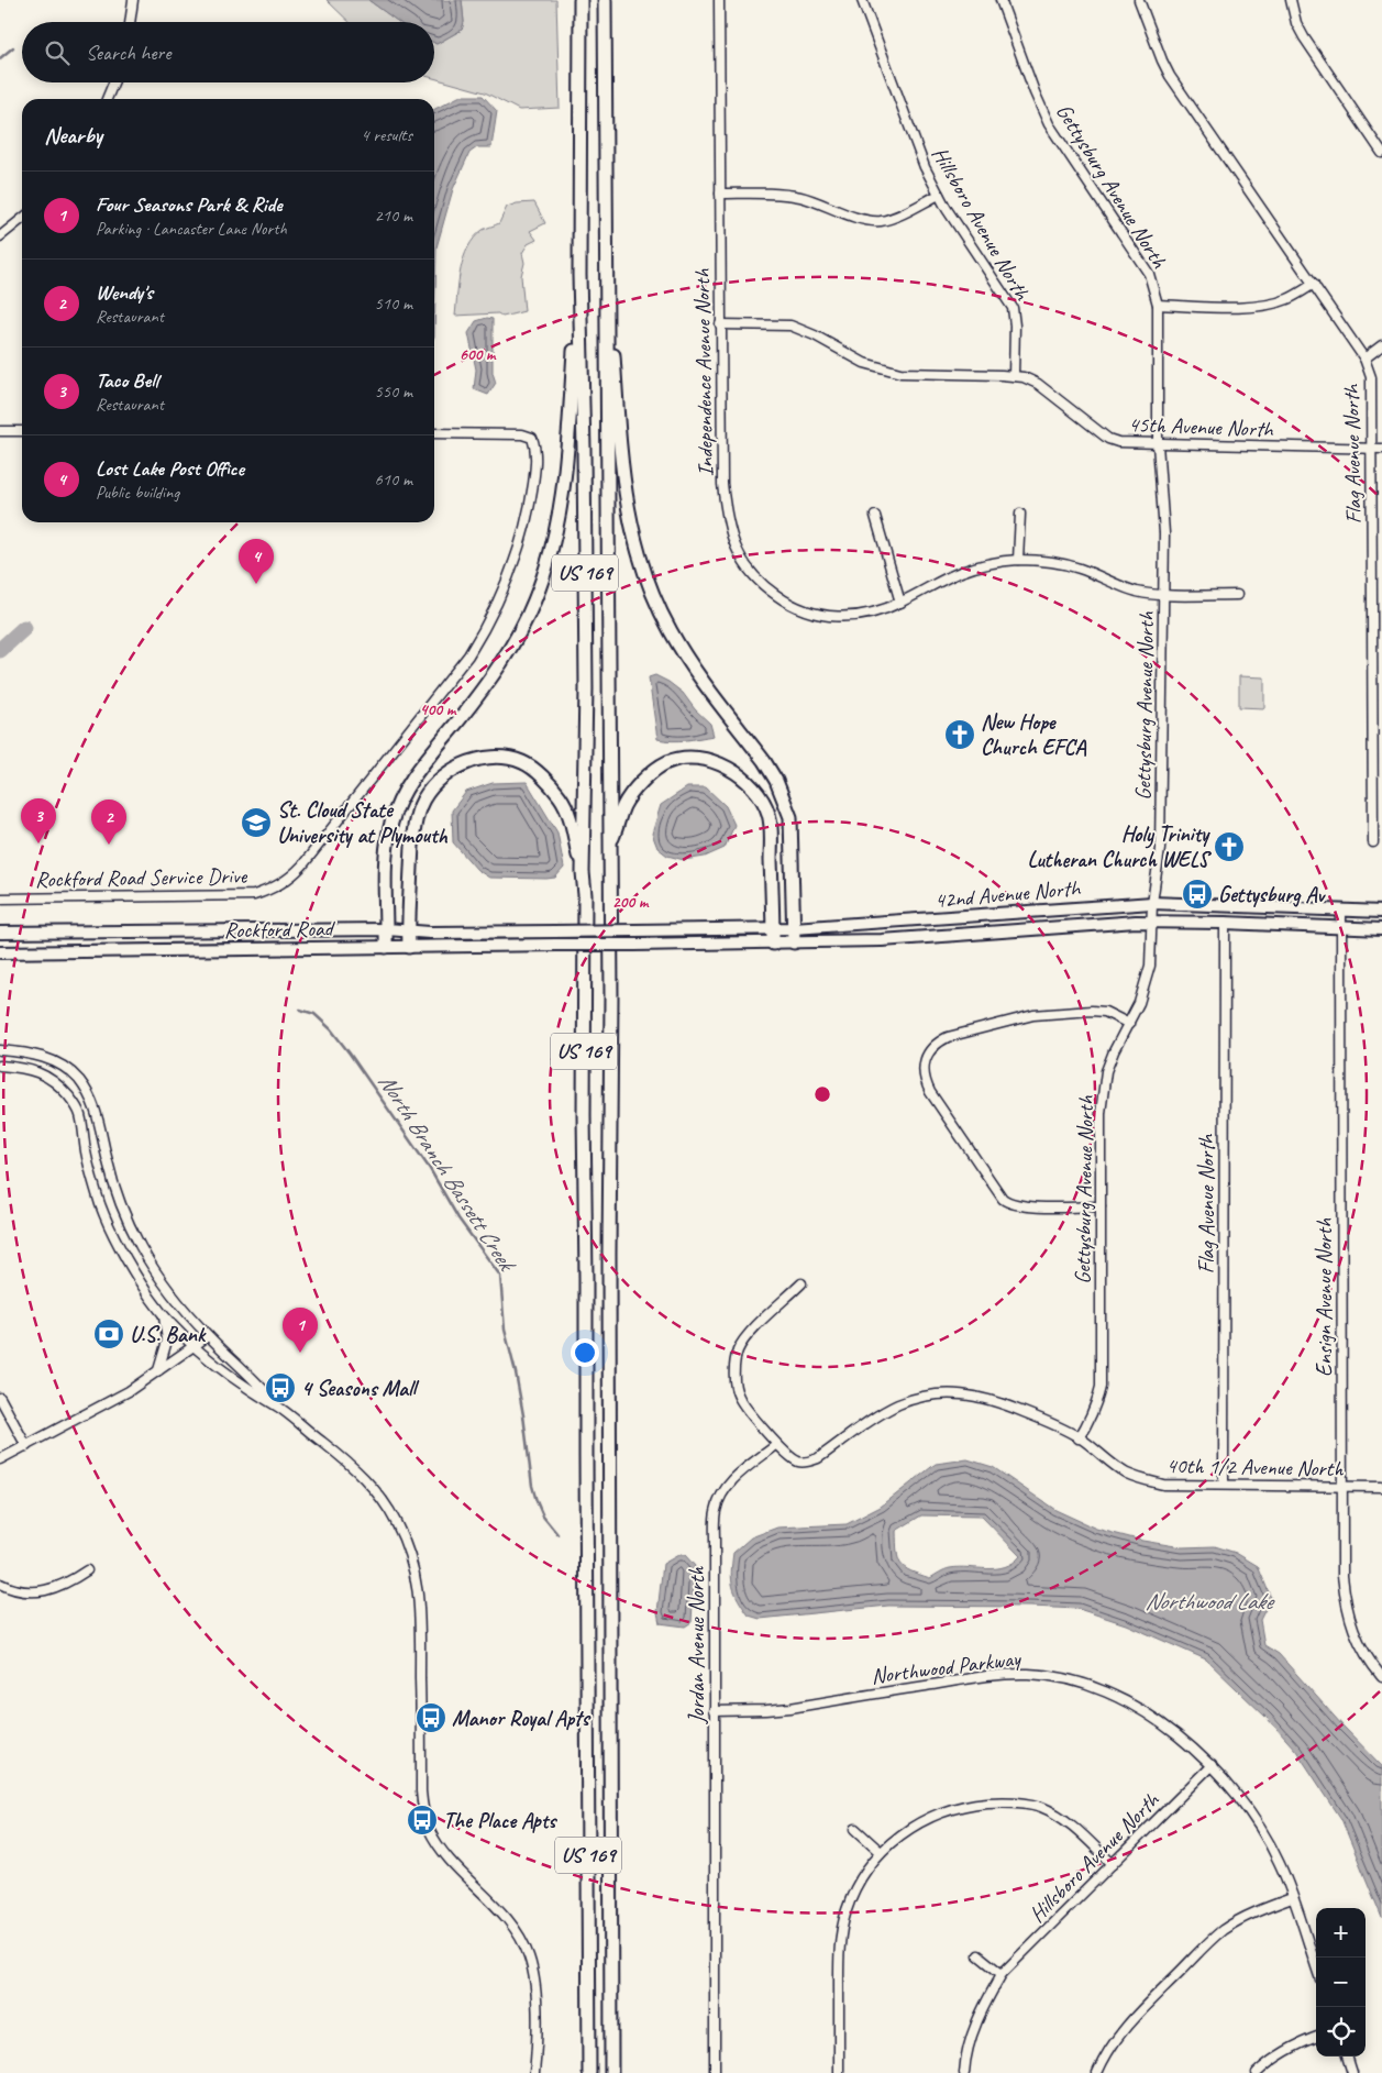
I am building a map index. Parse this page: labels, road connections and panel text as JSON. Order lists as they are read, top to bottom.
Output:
{
  "streets": {
    "highway": ["US 169"],
    "main road": ["42nd Avenue North", "Rockford Road"],
    "street": [
      "Gettysburg Avenue North",
      "Hillsboro Avenue North",
      "Independence Avenue North",
      "45th Avenue North",
      "Flag Avenue North",
      "Rockford Road Service Drive",
      "Ensign Avenue North",
      "40th 1/2 Avenue North",
      "Jordan Avenue North",
      "Northwood Parkway"
    ]
  },
  "crossings": [
    ["Gettysburg Avenue North", "Independence Avenue North"],
    ["Gettysburg Avenue North", "45th Avenue North"],
    ["Gettysburg Avenue North", "42nd Avenue North"],
    ["Gettysburg Avenue North", "40th 1/2 Avenue North"],
    ["Hillsboro Avenue North", "45th Avenue North"],
    ["Hillsboro Avenue North", "Northwood Parkway"],
    ["Independence Avenue North", "45th Avenue North"],
    ["45th Avenue North", "Flag Avenue North"],
    ["Flag Avenue North", "42nd Avenue North"],
    ["Flag Avenue North", "40th 1/2 Avenue North"],
    ["42nd Avenue North", "Rockford Road"],
    ["42nd Avenue North", "Ensign Avenue North"],
    ["Ensign Avenue North", "40th 1/2 Avenue North"],
    ["40th 1/2 Avenue North", "Jordan Avenue North"],
    ["Jordan Avenue North", "Northwood Parkway"]
  ],
  "water": ["North Branch Bassett Creek", "Northwood Lake"],
  "places": {
    "church": ["New Hope Church EFCA", "Holy Trinity Lutheran Church WELS"],
    "school or university": ["St. Cloud State University at Plymouth"],
    "bus stop": [
      "Gettysburg Av",
      "4 Seasons Mall",
      "Manor Royal Apts",
      "The Place Apts"
    ],
    "bank": ["U.S. Bank"]
  },
  "page": {
    "search": "Search here",
    "heading": ["Nearby", "4 results"],
    "list": [
      {
        "mark": "1",
        "name": "Four Seasons Park & Ride",
        "note": "Parking · Lancaster Lane North",
        "value": "210 m"
      },
      {
        "mark": "2",
        "name": "Wendy's",
        "note": "Restaurant",
        "value": "510 m"
      },
      {
        "mark": "3",
        "name": "Taco Bell",
        "note": "Restaurant",
        "value": "550 m"
      },
      {
        "mark": "4",
        "name": "Lost Lake Post Office",
        "note": "Public building",
        "value": "610 m"
      }
    ],
    "pins": [
      "4",
      "3",
      "2",
      "1"
    ],
    "map_buttons": ["+", "−"]
  },
  "rings": ["600 m", "400 m", "200 m"]
}
